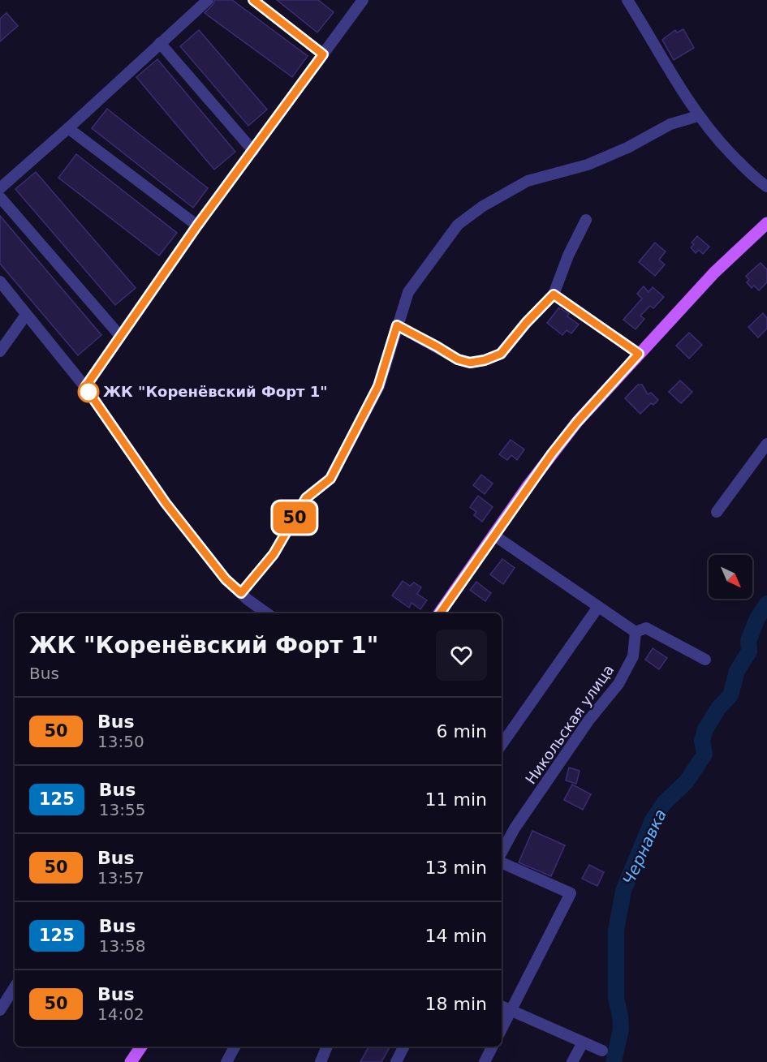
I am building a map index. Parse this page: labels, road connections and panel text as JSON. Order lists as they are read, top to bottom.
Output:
{
  "streets": {
    "street": ["Никольская улица"]
  },
  "water": ["Чернавка"],
  "places": ["ЖК \"Коренёвский Форт 1\""],
  "lines": ["bus line 50"],
  "north": "bottom right",
  "page": {
    "on_map": "50",
    "heading": ["ЖК \"Коренёвский Форт 1\"", "Bus"],
    "list": [
      {
        "mark": "50",
        "name": "Bus",
        "note": "13:50",
        "value": "6 min"
      },
      {
        "mark": "125",
        "name": "Bus",
        "note": "13:55",
        "value": "11 min"
      },
      {
        "mark": "50",
        "name": "Bus",
        "note": "13:57",
        "value": "13 min"
      },
      {
        "mark": "125",
        "name": "Bus",
        "note": "13:58",
        "value": "14 min"
      },
      {
        "mark": "50",
        "name": "Bus",
        "note": "14:02",
        "value": "18 min"
      }
    ]
  }
}
